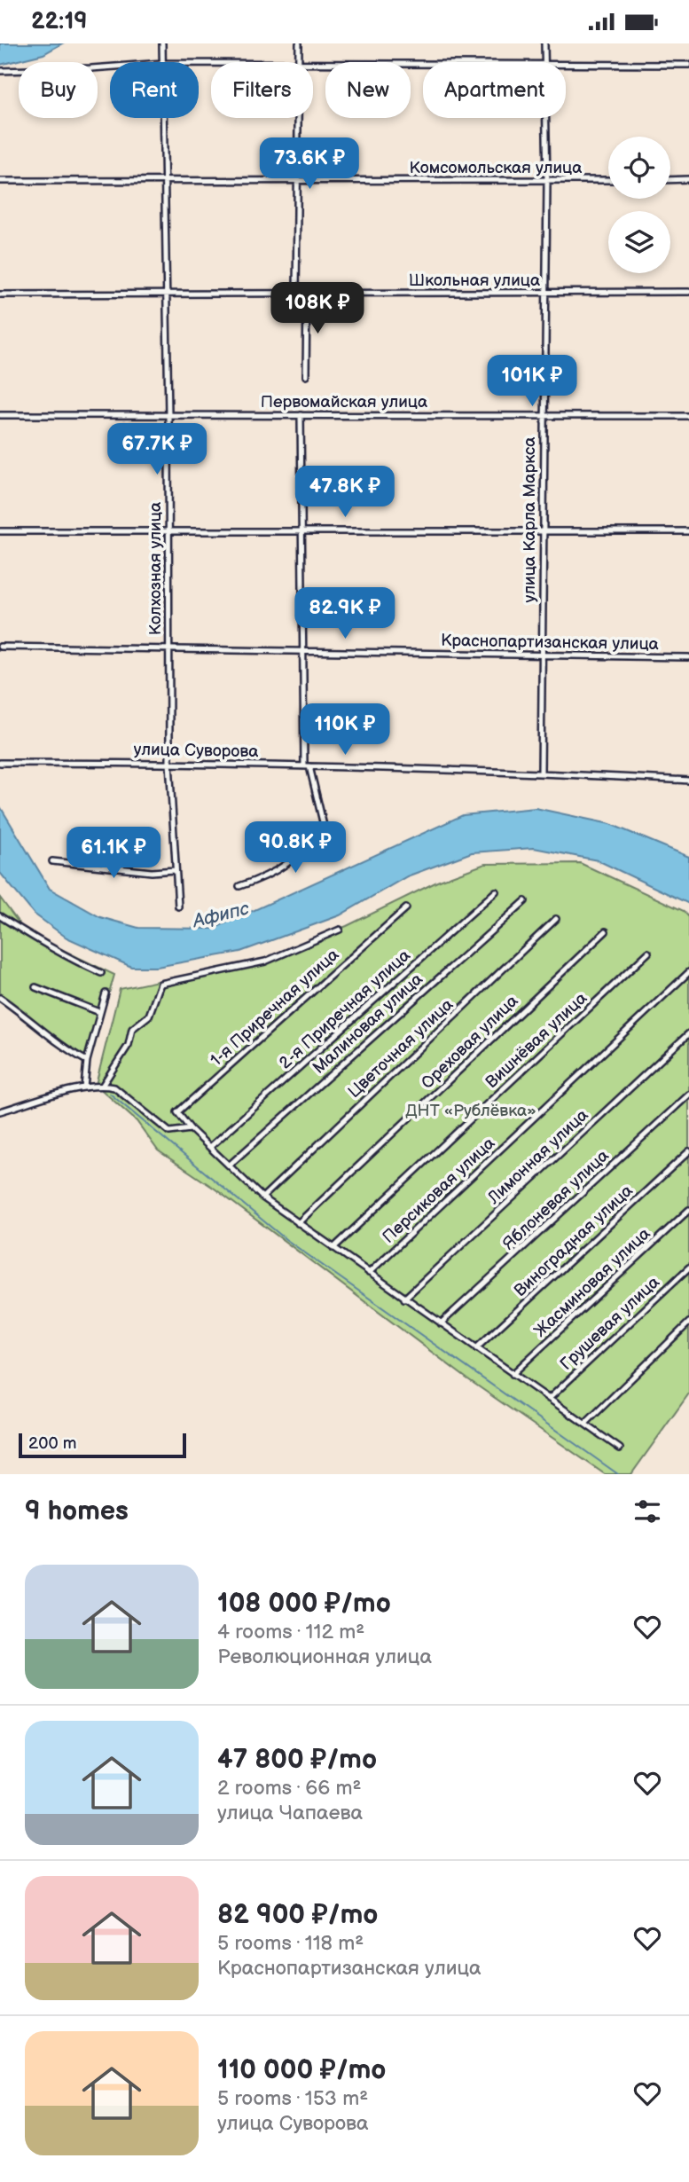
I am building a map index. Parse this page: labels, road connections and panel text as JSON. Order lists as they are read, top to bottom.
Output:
{
  "streets": {
    "street": [
      "Комсомольская улица",
      "Школьная улица",
      "Первомайская улица",
      "улица Карла Маркса",
      "Колхозная улица",
      "Краснопартизанская улица",
      "улица Суворова",
      "1-я Приречная улица",
      "2-я Приречная улица",
      "Малиновая улица",
      "Вишнёвая улица",
      "Ореховая улица",
      "Цветочная улица",
      "Лимонная улица",
      "Персиковая улица",
      "Яблоневая улица",
      "Виноградная улица",
      "Жасминовая улица",
      "Грушевая улица"
    ]
  },
  "crossings": [
    ["Комсомольская улица", "улица Карла Маркса"],
    ["Комсомольская улица", "Колхозная улица"],
    ["Школьная улица", "улица Карла Маркса"],
    ["Школьная улица", "Колхозная улица"],
    ["Первомайская улица", "улица Карла Маркса"],
    ["Первомайская улица", "Колхозная улица"],
    ["улица Карла Маркса", "Краснопартизанская улица"],
    ["улица Карла Маркса", "улица Суворова"],
    ["Колхозная улица", "Краснопартизанская улица"],
    ["Колхозная улица", "улица Суворова"]
  ],
  "water": ["Афипс"],
  "parks": ["ДНТ «Рублёвка»"],
  "scale_bar": "200 m",
  "page": {
    "status": "22:19",
    "chip": [
      "Buy",
      "Rent",
      "Filters",
      "New",
      "Apartment"
    ],
    "price": [
      "73.6K ₽",
      "108K ₽",
      "101K ₽",
      "67.7K ₽",
      "47.8K ₽",
      "82.9K ₽",
      "110K ₽",
      "90.8K ₽",
      "61.1K ₽"
    ],
    "scale": "200 m",
    "heading": "9 homes",
    "list": [
      {
        "name": "108 000 ₽/mo",
        "note": "4 rooms · 112 m² · Революционная улица"
      },
      {
        "name": "47 800 ₽/mo",
        "note": "2 rooms · 66 m² · улица Чапаева"
      },
      {
        "name": "82 900 ₽/mo",
        "note": "5 rooms · 118 m² · Краснопартизанская улица"
      },
      {
        "name": "110 000 ₽/mo",
        "note": "5 rooms · 153 m² · улица Суворова"
      }
    ]
  }
}
